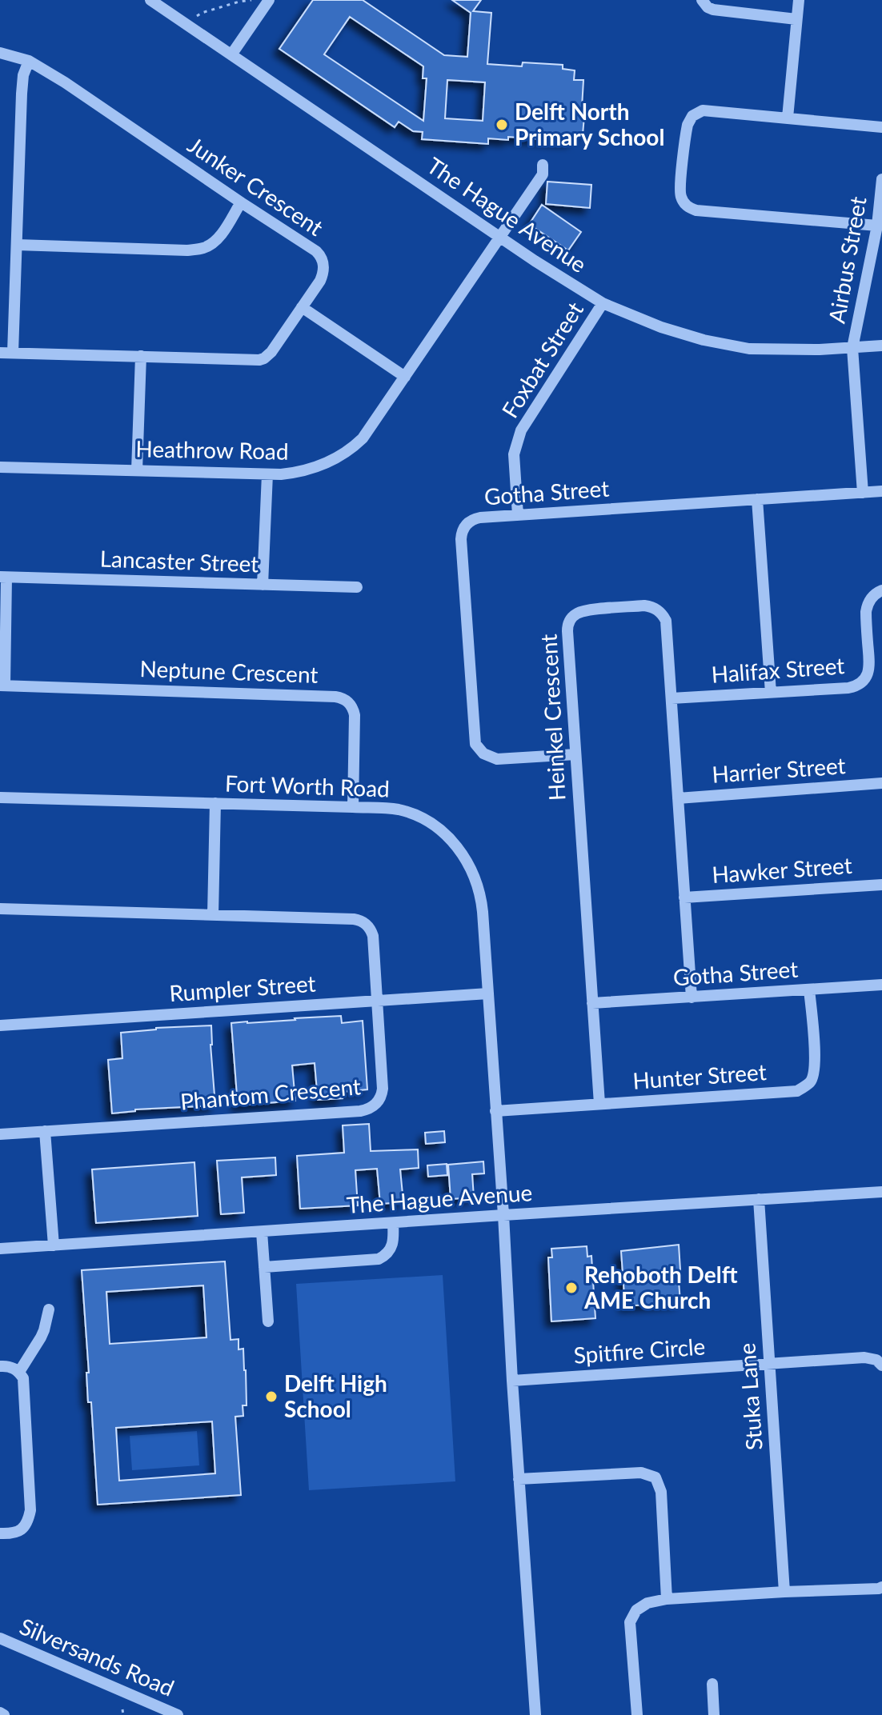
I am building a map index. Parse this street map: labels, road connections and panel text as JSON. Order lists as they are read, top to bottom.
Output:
{
  "streets": {
    "street": [
      "Junker Crescent",
      "The Hague Avenue",
      "Airbus Street",
      "Foxbat Street",
      "Heathrow Road",
      "Gotha Street",
      "Lancaster Street",
      "Halifax Street",
      "Neptune Crescent",
      "Heinkel Crescent",
      "Harrier Street",
      "Fort Worth Road",
      "Hawker Street",
      "Rumpler Street",
      "Hunter Street",
      "Phantom Crescent",
      "Spitfire Circle",
      "Stuka Lane",
      "Silversands Road"
    ]
  },
  "crossings": [
    ["The Hague Avenue", "Airbus Street"],
    ["The Hague Avenue", "Foxbat Street"],
    ["The Hague Avenue", "Heathrow Road"],
    ["The Hague Avenue", "Fort Worth Road"],
    ["The Hague Avenue", "Stuka Lane"],
    ["Airbus Street", "Gotha Street"],
    ["Foxbat Street", "Gotha Street"],
    ["Gotha Street", "Heinkel Crescent"],
    ["Gotha Street", "Hunter Street"],
    ["Halifax Street", "Heinkel Crescent"],
    ["Neptune Crescent", "Fort Worth Road"],
    ["Heinkel Crescent", "Harrier Street"],
    ["Heinkel Crescent", "Hawker Street"],
    ["Heinkel Crescent", "Hunter Street"],
    ["Fort Worth Road", "Rumpler Street"],
    ["Fort Worth Road", "Hunter Street"],
    ["Rumpler Street", "Phantom Crescent"],
    ["Spitfire Circle", "Stuka Lane"]
  ],
  "places": ["Delft North Primary School", "Rehoboth Delft AME Church", "Delft High School"]
}
